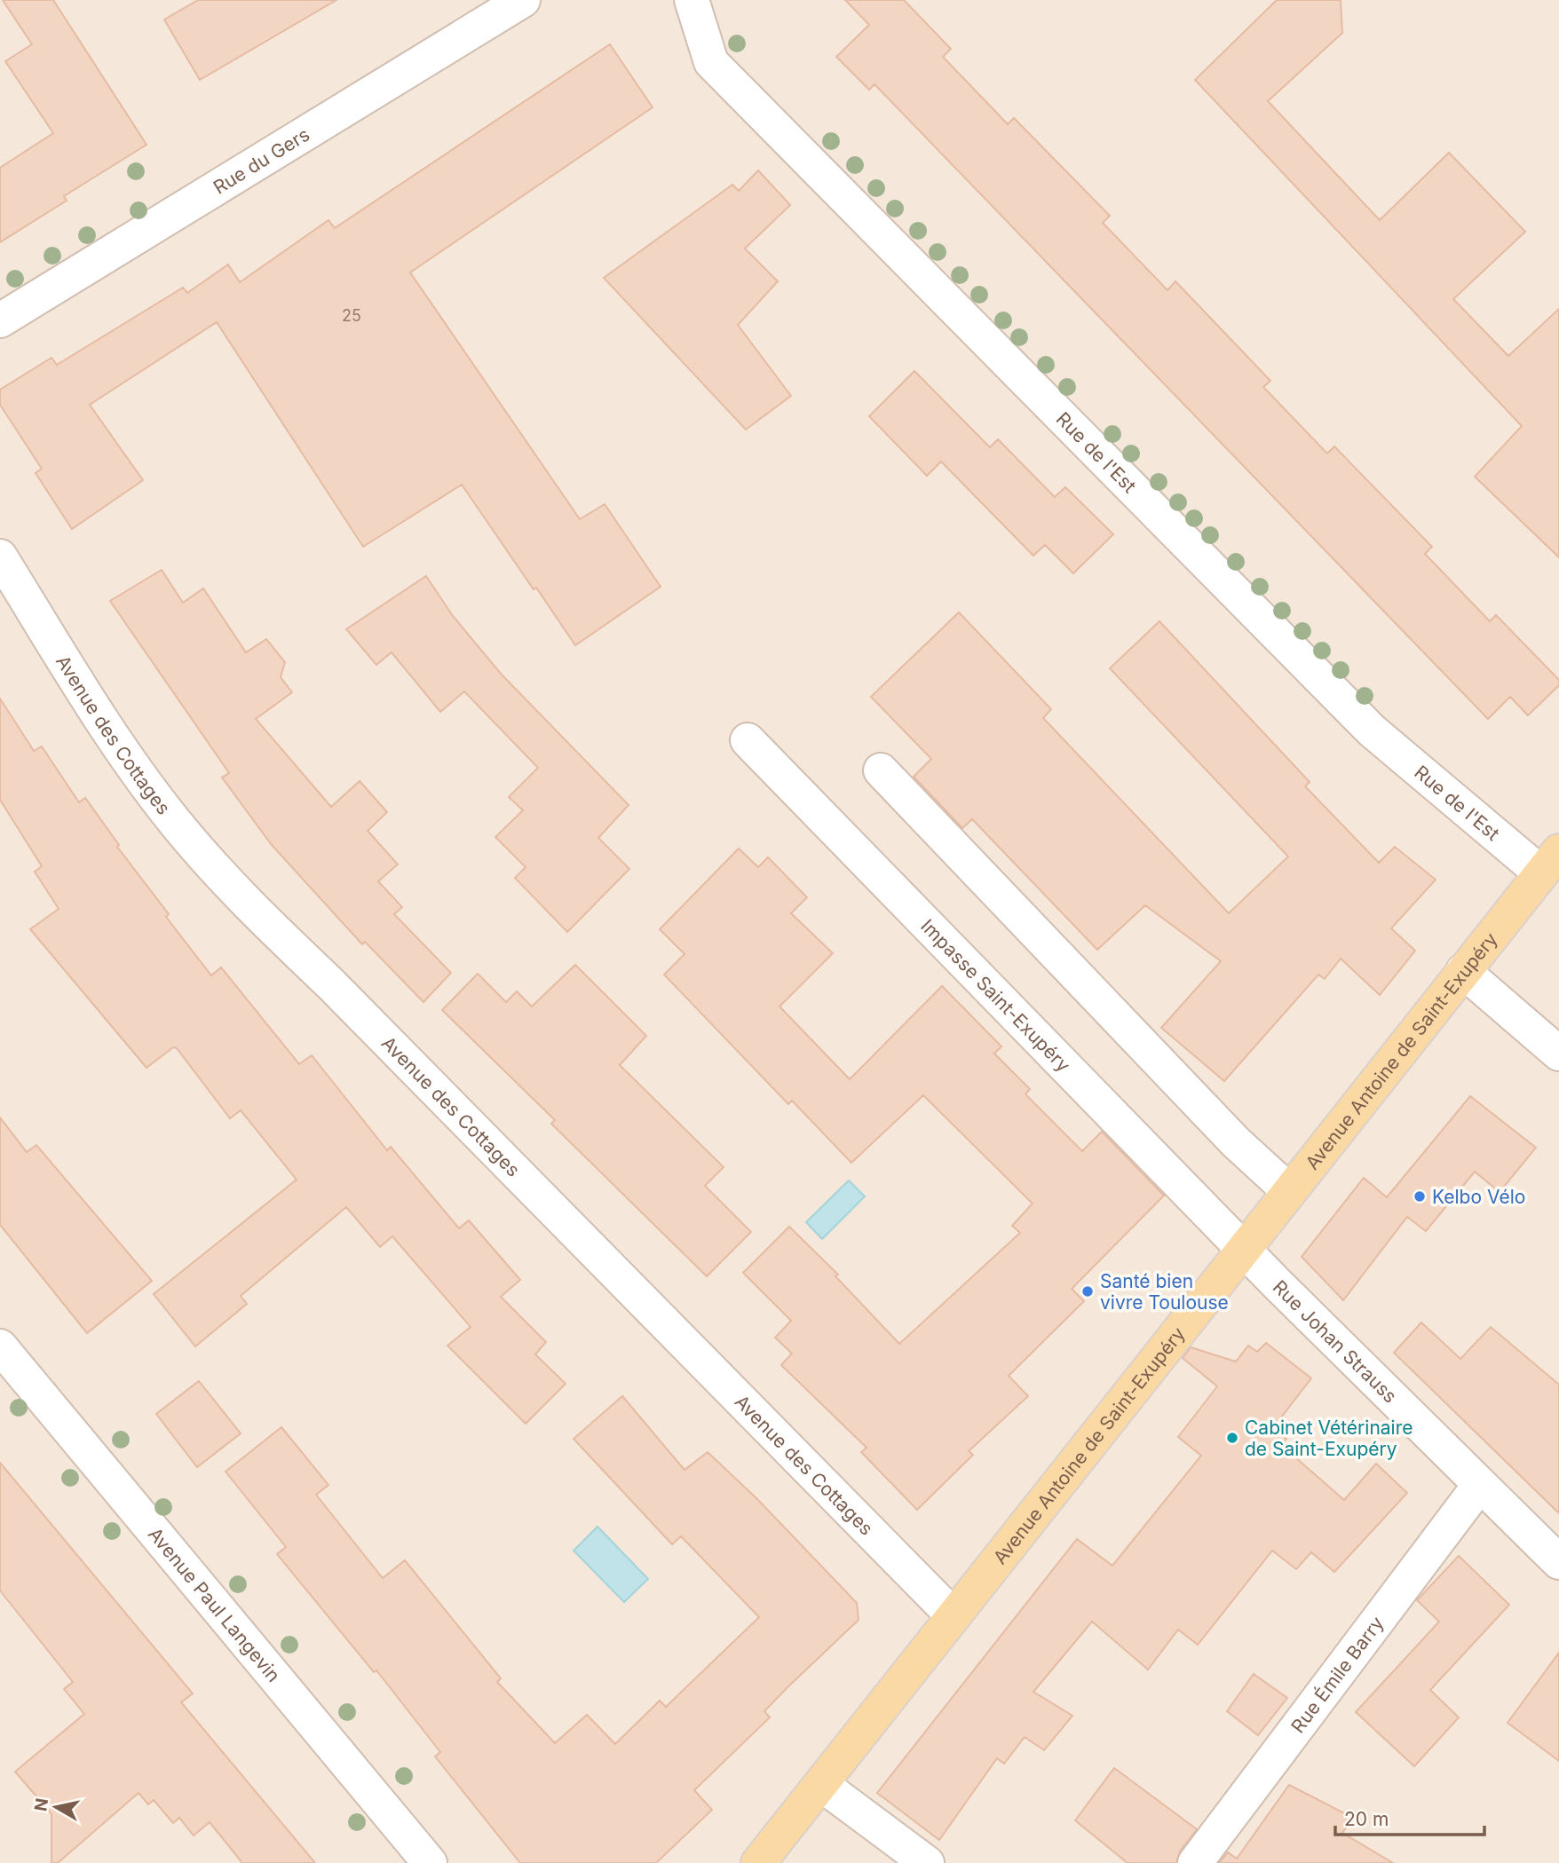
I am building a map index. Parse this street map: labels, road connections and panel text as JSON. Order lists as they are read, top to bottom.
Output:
{
  "streets": {
    "main road": ["Avenue Antoine de Saint-Exupéry"],
    "street": [
      "Rue du Gers",
      "Rue de l'Est",
      "Avenue des Cottages",
      "Impasse Saint-Exupéry",
      "Rue Johan Strauss",
      "Avenue Paul Langevin",
      "Rue Émile Barry"
    ]
  },
  "crossings": [
    ["Rue de l'Est", "Avenue Antoine de Saint-Exupéry"],
    ["Avenue des Cottages", "Avenue Antoine de Saint-Exupéry"],
    ["Impasse Saint-Exupéry", "Avenue Antoine de Saint-Exupéry"],
    ["Impasse Saint-Exupéry", "Rue Johan Strauss"],
    ["Avenue Antoine de Saint-Exupéry", "Rue Johan Strauss"],
    ["Rue Johan Strauss", "Rue Émile Barry"]
  ],
  "places": ["Kelbo Vélo", "Santé bien vivre Toulouse", "Cabinet Vétérinaire de Saint-Exupéry"],
  "house_numbers": ["25"],
  "scale_bar": "20 m",
  "north": "left"
}
